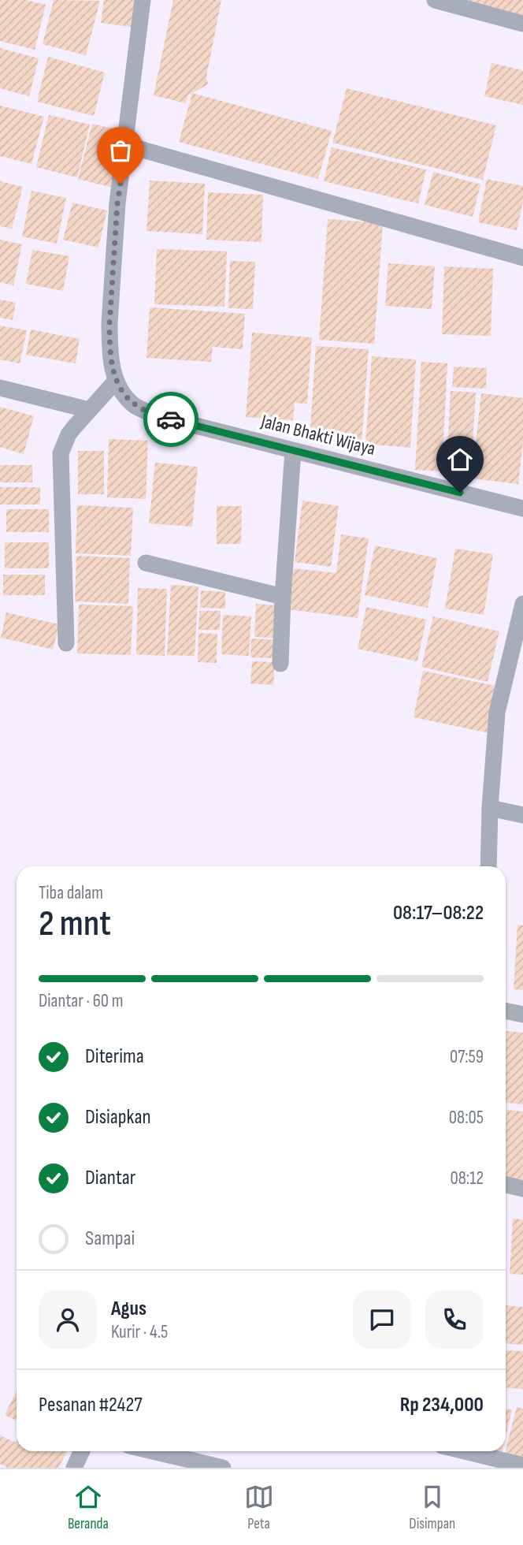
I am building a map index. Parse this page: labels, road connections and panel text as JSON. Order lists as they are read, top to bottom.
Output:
{
  "streets": {
    "street": ["Jalan Bhakti Wijaya"]
  },
  "page": {
    "heading": ["2 mnt", "Tiba dalam", "08:17–08:22"],
    "panel": [
      "Agus",
      "Kurir · 4.5",
      "Pesanan #2427",
      "Rp 234,000"
    ],
    "bar": "Diantar · 60 m",
    "list": [
      ["Diterima", "07:59"],
      ["Disiapkan", "08:05"],
      ["Diantar", "08:12"],
      "Sampai"
    ],
    "tabs": ["Beranda", "Peta", "Disimpan"]
  }
}
